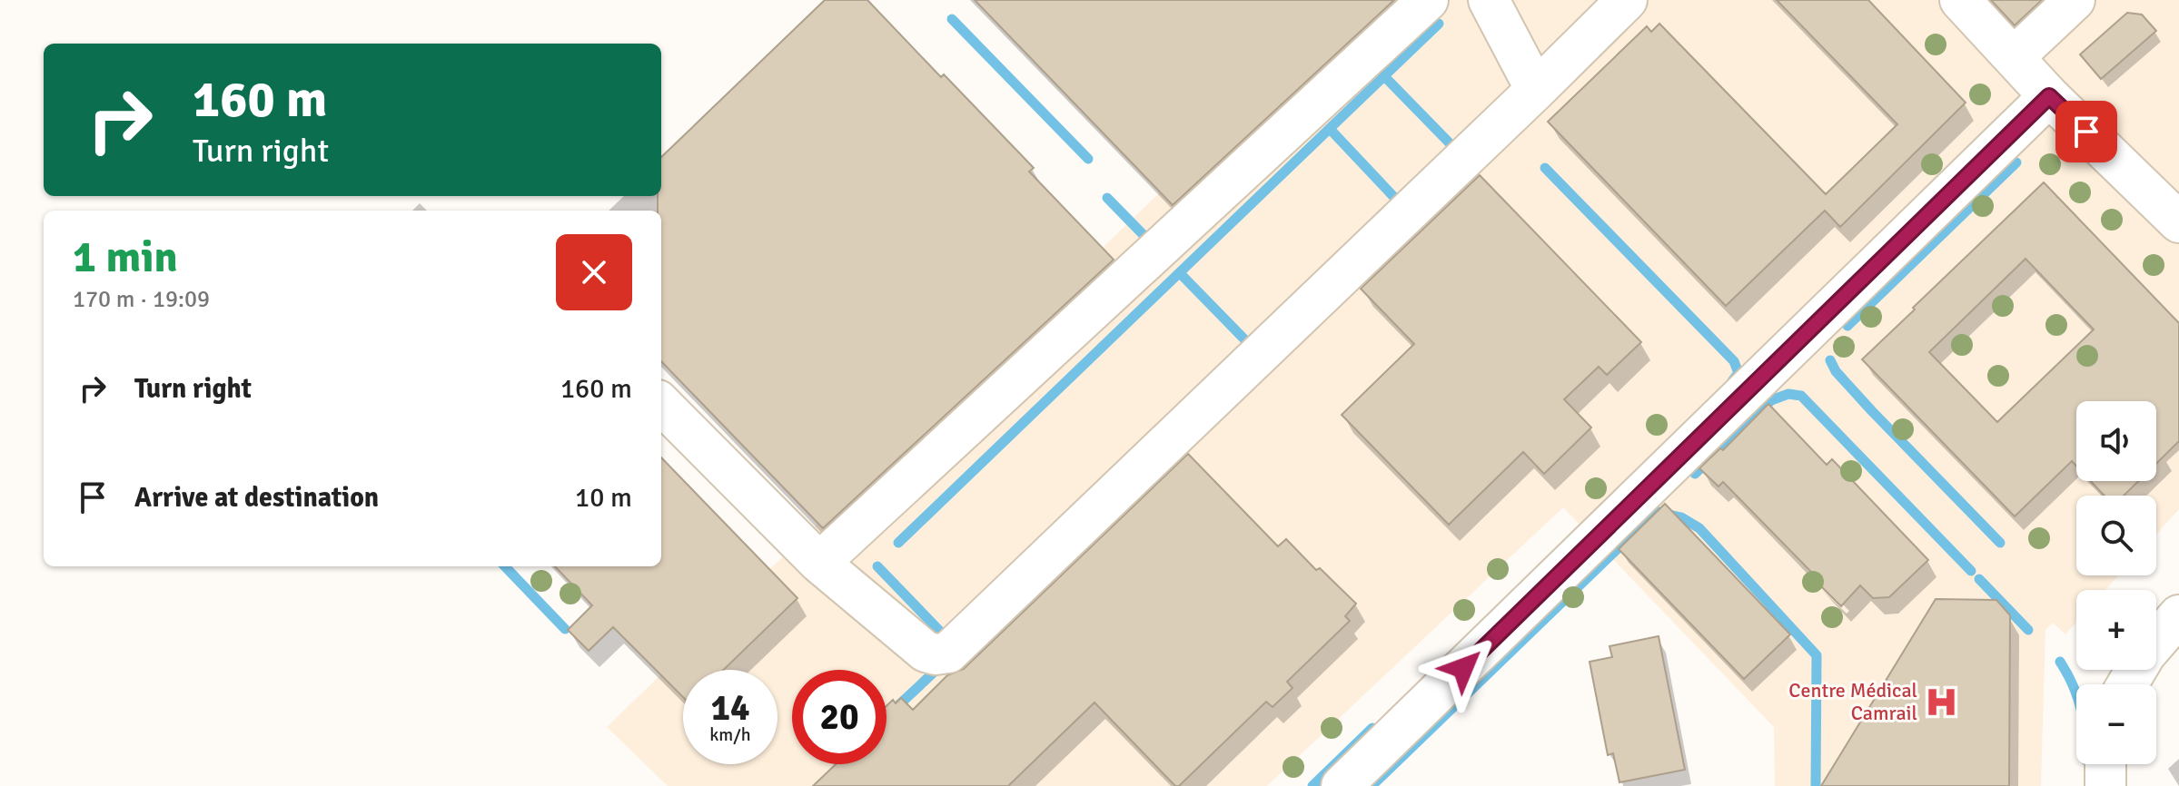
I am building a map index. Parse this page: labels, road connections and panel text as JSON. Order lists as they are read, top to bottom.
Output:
{
  "places": {
    "hospital": ["Centre Médical Camrail"]
  },
  "page": {
    "turn": ["160 m", "Turn right"],
    "heading": ["1 min", "170 m · 19:09"],
    "list": [
      {
        "name": "Turn right",
        "value": "160 m"
      },
      {
        "name": "Arrive at destination",
        "value": "10 m"
      }
    ],
    "map_buttons": ["+", "−"],
    "speed": "14 km/h",
    "limit": "20"
  }
}
